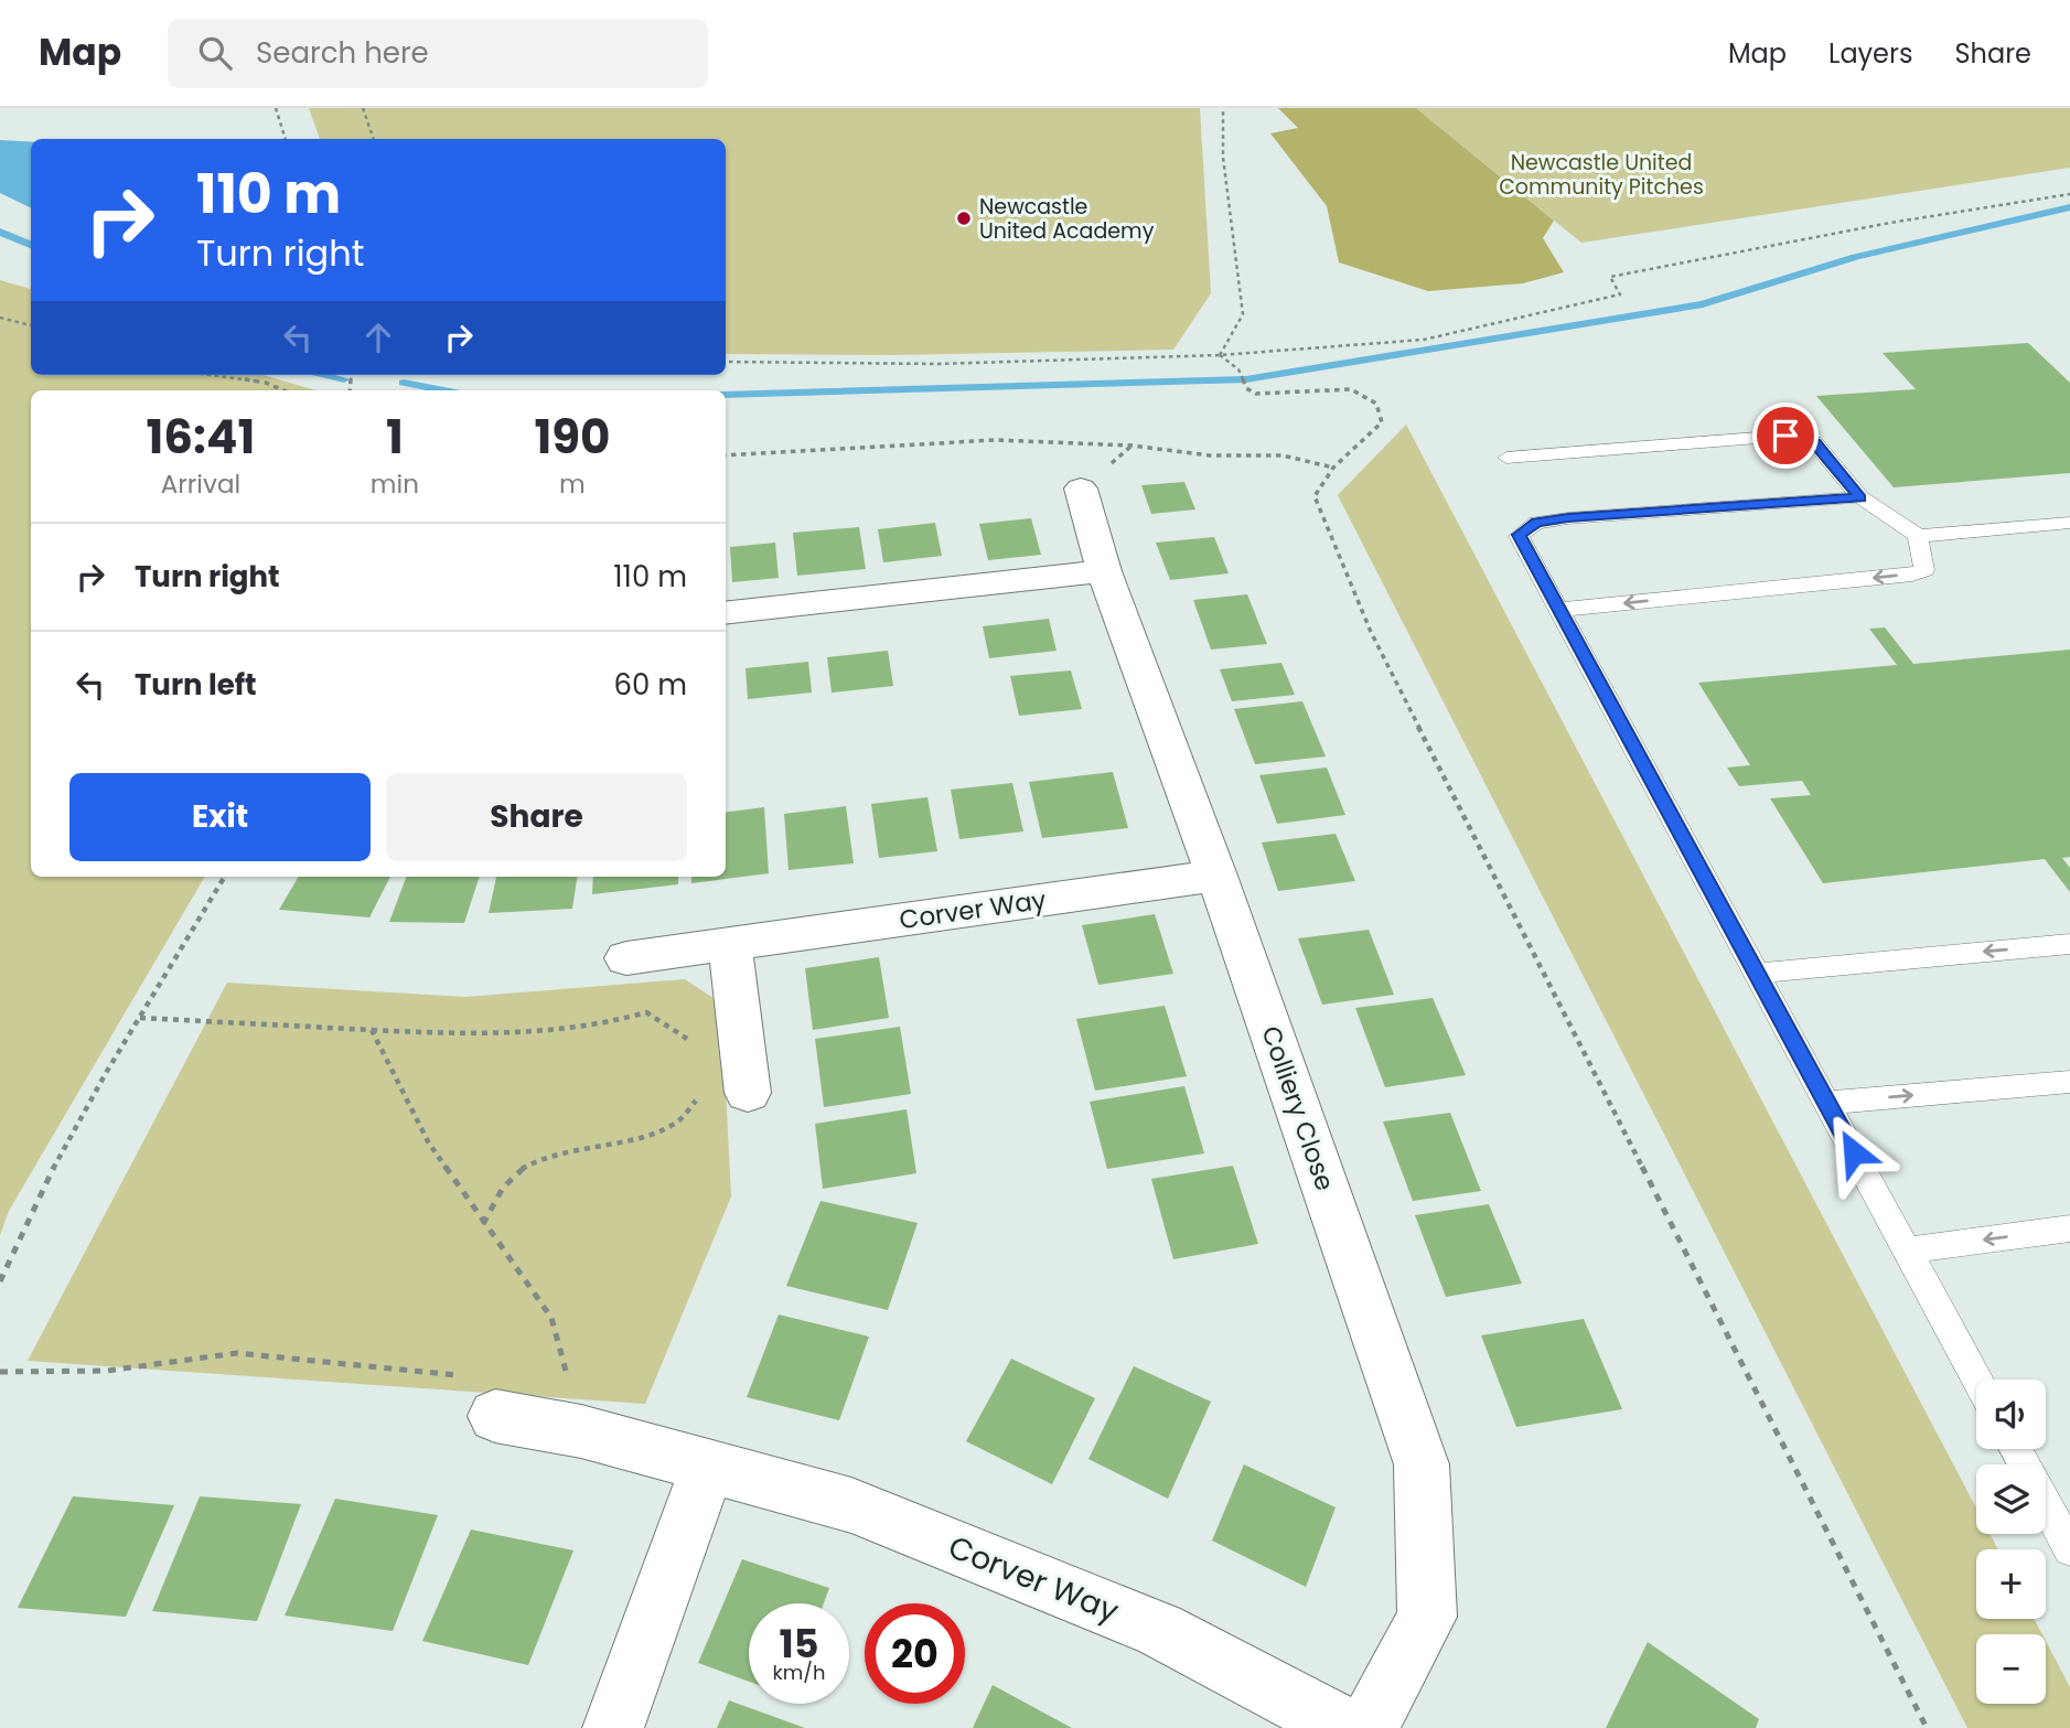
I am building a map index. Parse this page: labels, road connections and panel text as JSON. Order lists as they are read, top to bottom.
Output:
{
  "streets": {
    "street": ["Corver Way", "Colliery Close"]
  },
  "crossings": [
    ["Corver Way", "Colliery Close"]
  ],
  "parks": ["Newcastle United Community Pitches"],
  "places": ["Newcastle United Academy"],
  "page": {
    "header": "Map",
    "search": "Search here",
    "nav": ["Map", "Layers", "Share"],
    "turn": ["110 m", "Turn right"],
    "eta": [
      "16:41",
      "Arrival",
      "1",
      "min",
      "190",
      "m"
    ],
    "list": [
      {
        "name": "Turn right",
        "value": "110 m"
      },
      {
        "name": "Turn left",
        "value": "60 m"
      }
    ],
    "buttons": ["Exit", "Share"],
    "map_buttons": ["+", "−"],
    "speed": "15 km/h",
    "limit": "20"
  }
}
